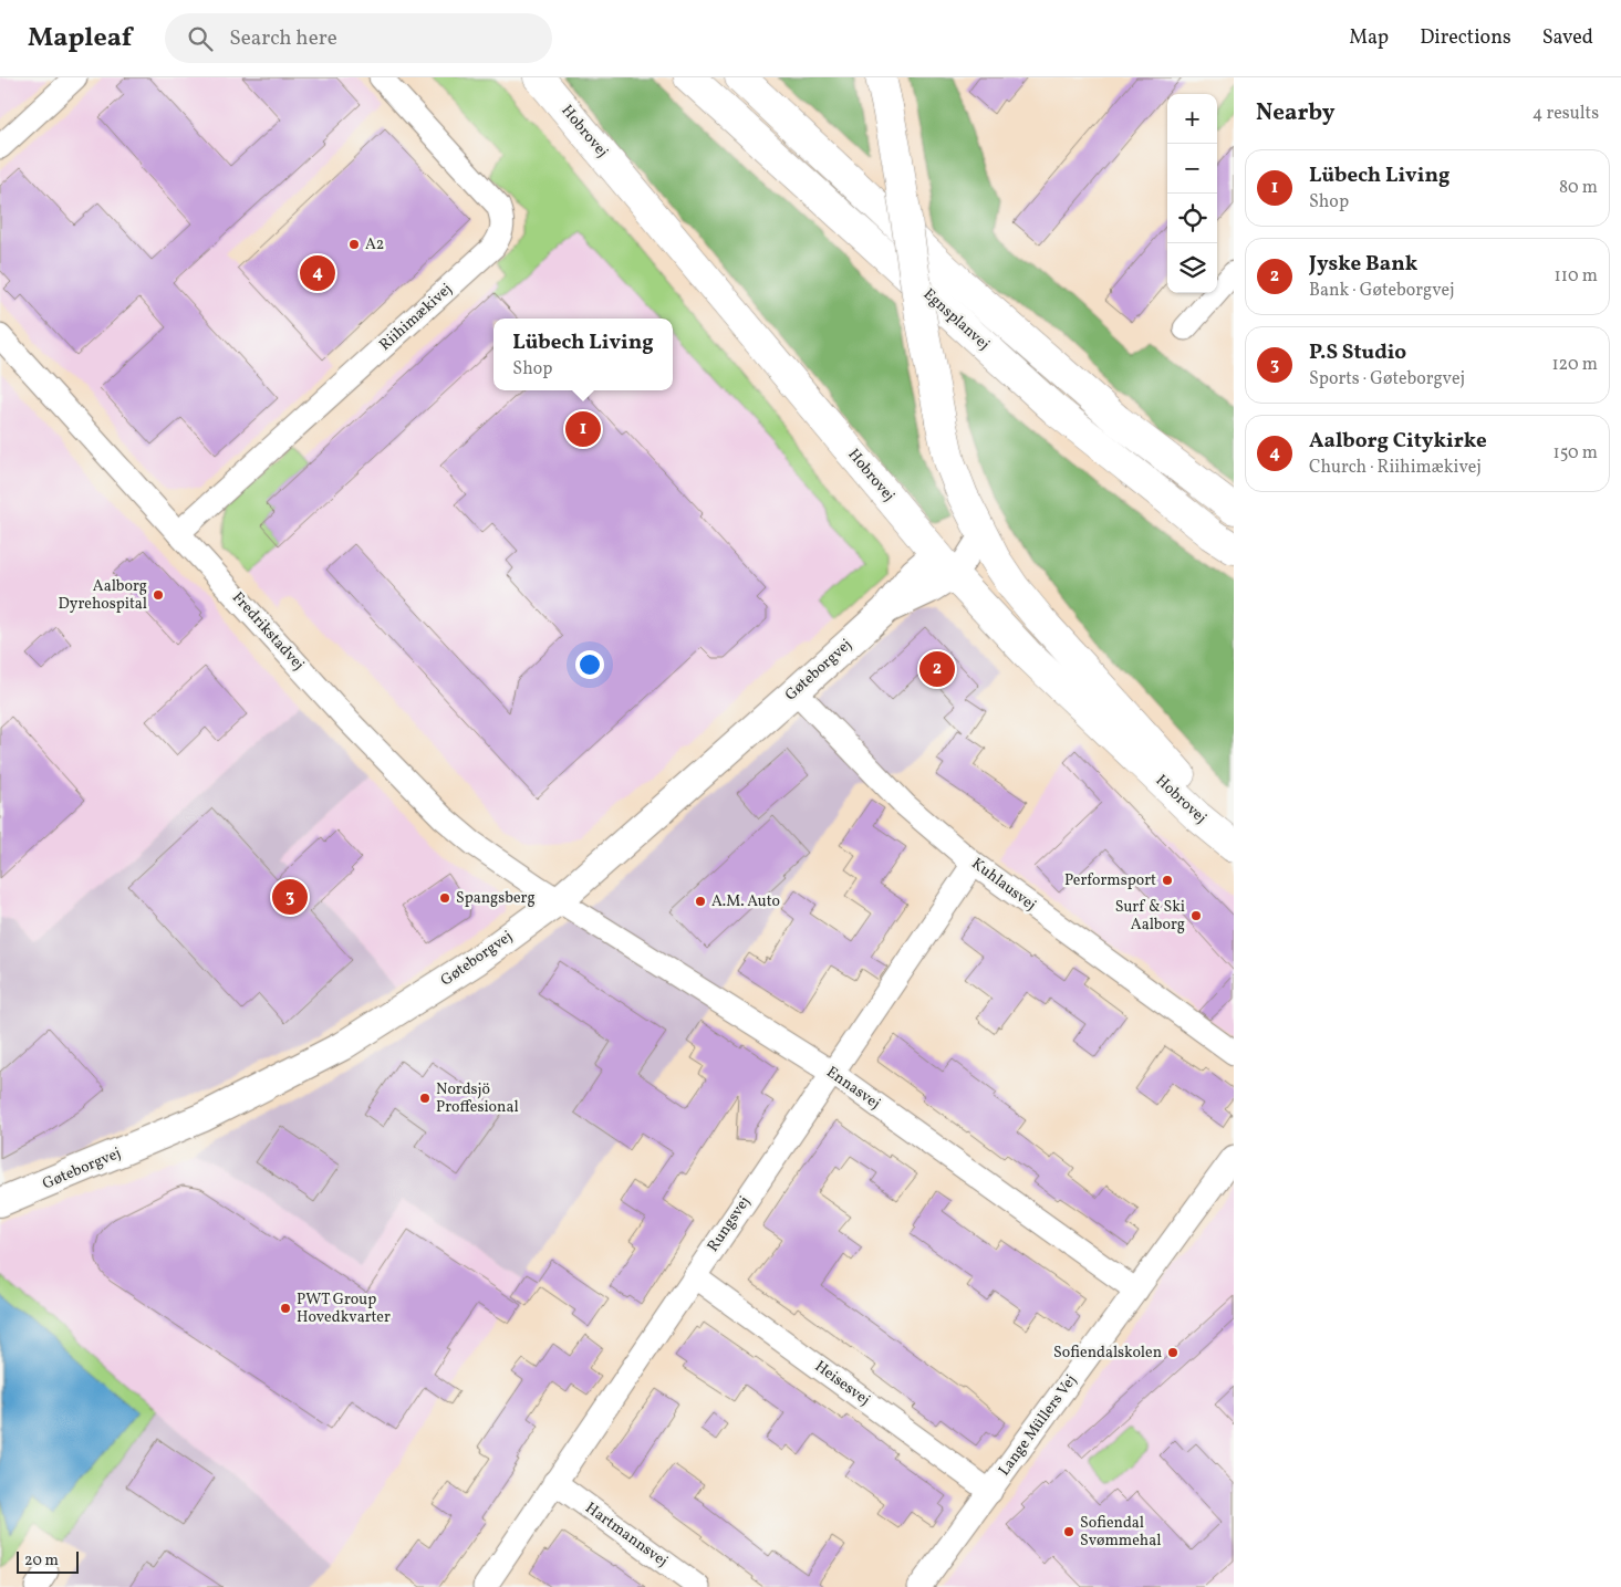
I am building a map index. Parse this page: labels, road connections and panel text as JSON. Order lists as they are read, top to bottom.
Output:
{
  "streets": {
    "main road": ["Hobrovej", "Egnsplanvej"],
    "street": [
      "Riihimækivej",
      "Fredrikstadvej",
      "Gøteborgvej",
      "Kuhlausvej",
      "Ennasvej",
      "Rungsvej",
      "Heisesvej",
      "Lange Müllers Vej",
      "Hartmannsvej"
    ]
  },
  "crossings": [
    ["Hobrovej", "Gøteborgvej"],
    ["Riihimækivej", "Fredrikstadvej"],
    ["Fredrikstadvej", "Gøteborgvej"],
    ["Fredrikstadvej", "Ennasvej"],
    ["Gøteborgvej", "Kuhlausvej"],
    ["Gøteborgvej", "Ennasvej"],
    ["Kuhlausvej", "Rungsvej"],
    ["Ennasvej", "Rungsvej"],
    ["Ennasvej", "Lange Müllers Vej"],
    ["Rungsvej", "Heisesvej"],
    ["Rungsvej", "Hartmannsvej"],
    ["Heisesvej", "Lange Müllers Vej"]
  ],
  "places": [
    "A2",
    "Aalborg Dyrehospital",
    "Performsport",
    "Spangsberg",
    "A.M. Auto",
    "Surf & Ski Aalborg",
    "Nordsjö Proffesional",
    "PWT Group Hovedkvarter",
    "Sofiendalskolen",
    "Sofiendal Svømmehal"
  ],
  "scale_bar": "20 m",
  "page": {
    "header": "Mapleaf",
    "search": "Search here",
    "nav": ["Map", "Directions", "Saved"],
    "heading": ["Nearby", "4 results"],
    "map_buttons": ["+", "−"],
    "list": [
      {
        "mark": "1",
        "name": "Lübech Living",
        "note": "Shop",
        "value": "80 m"
      },
      {
        "mark": "2",
        "name": "Jyske Bank",
        "note": "Bank · Gøteborgvej",
        "value": "110 m"
      },
      {
        "mark": "3",
        "name": "P.S Studio",
        "note": "Sports · Gøteborgvej",
        "value": "120 m"
      },
      {
        "mark": "4",
        "name": "Aalborg Citykirke",
        "note": "Church · Riihimækivej",
        "value": "150 m"
      }
    ],
    "pins": [
      "4",
      "1",
      "2",
      "3"
    ],
    "popup": ["Lübech Living", "Shop"],
    "scale": "20 m"
  }
}
